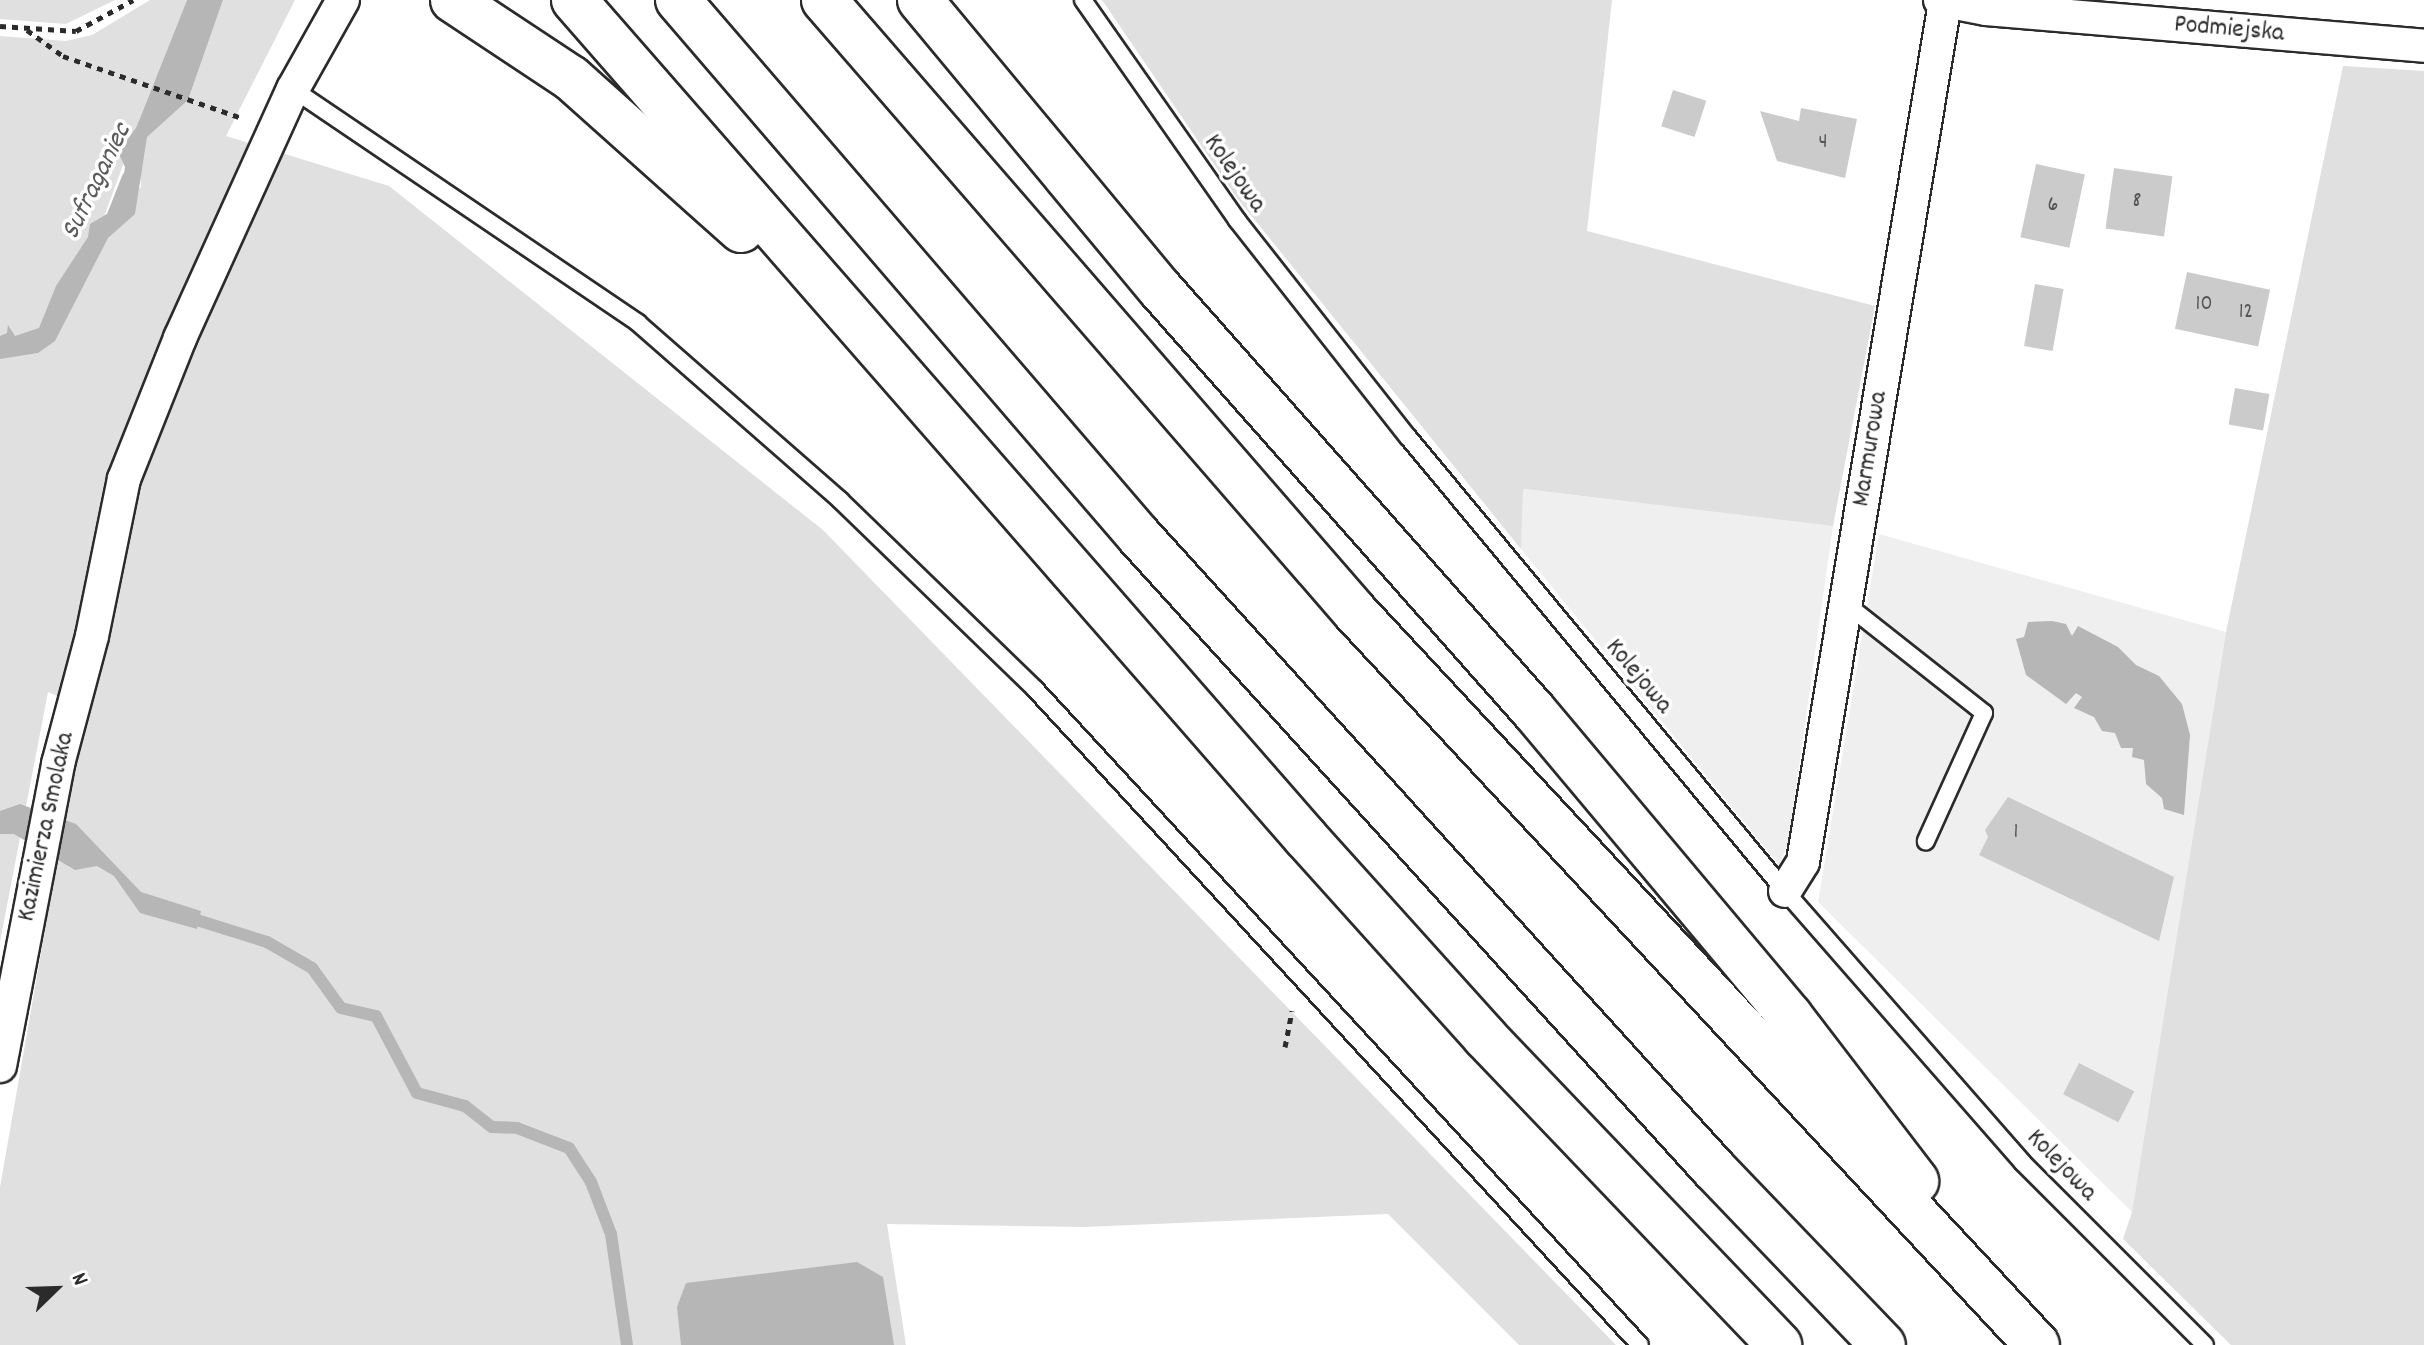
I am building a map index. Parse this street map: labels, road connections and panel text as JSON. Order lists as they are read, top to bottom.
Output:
{
  "streets": {
    "street": ["Podmiejska", "Marmurowa", "Kazimierza Smolaka"],
    "lane": ["Kolejowa"]
  },
  "crossings": [
    ["Podmiejska", "Marmurowa"],
    ["Kolejowa", "Marmurowa"]
  ],
  "water": ["Sufraganiec"],
  "house_numbers": [
    "4",
    "8",
    "6",
    "10",
    "12",
    "1"
  ],
  "north": "top right"
}
